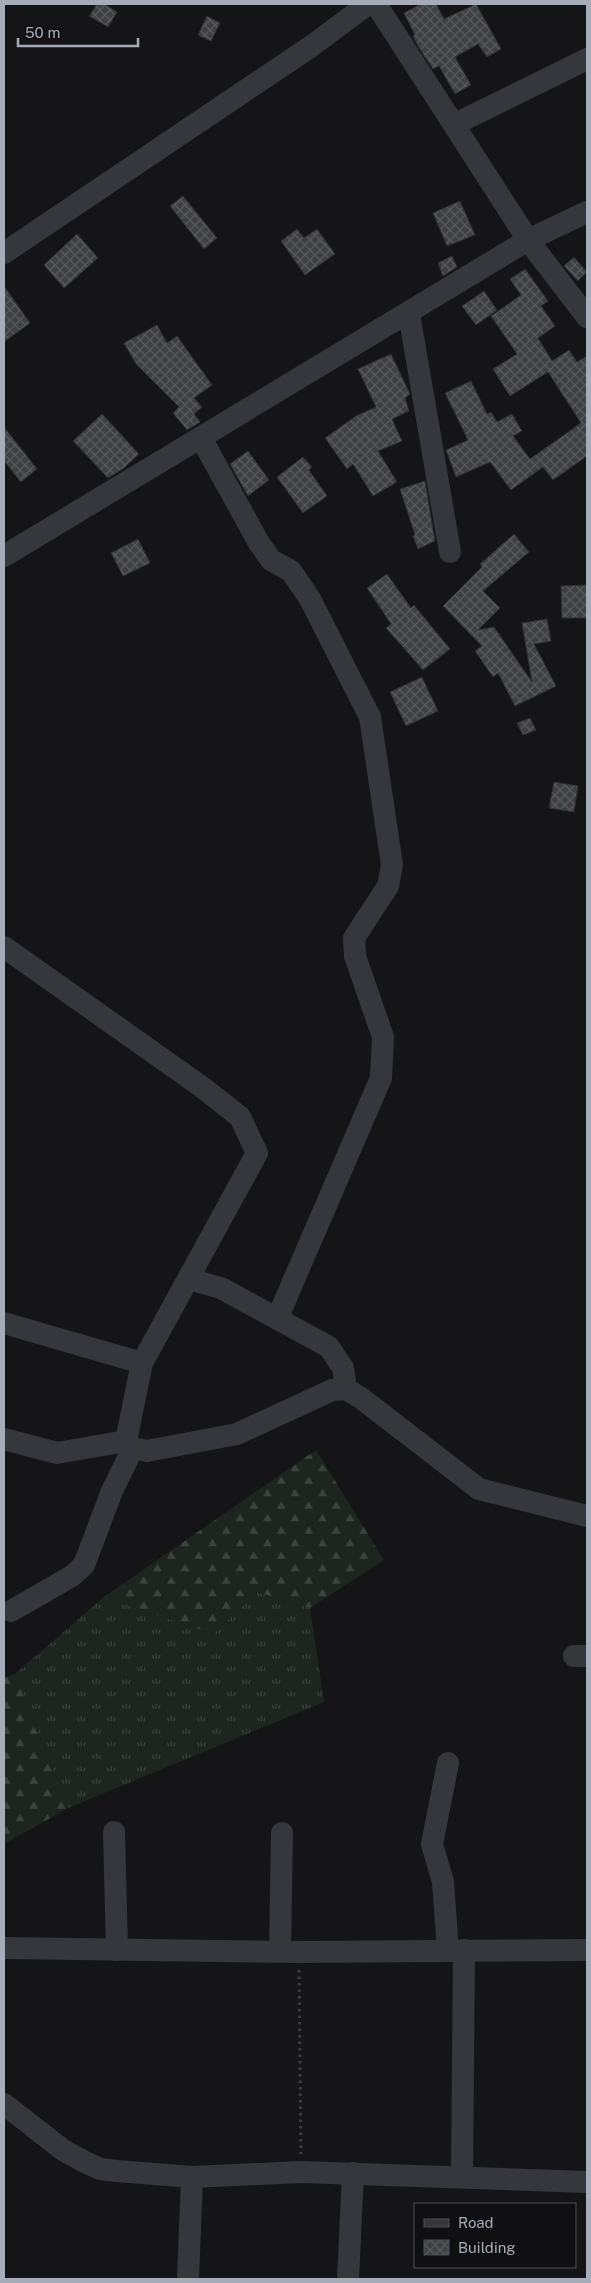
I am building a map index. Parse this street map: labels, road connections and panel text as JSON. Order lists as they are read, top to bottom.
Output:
{
  "legend": ["Road", "Building"],
  "scale_bar": "50 m"
}
